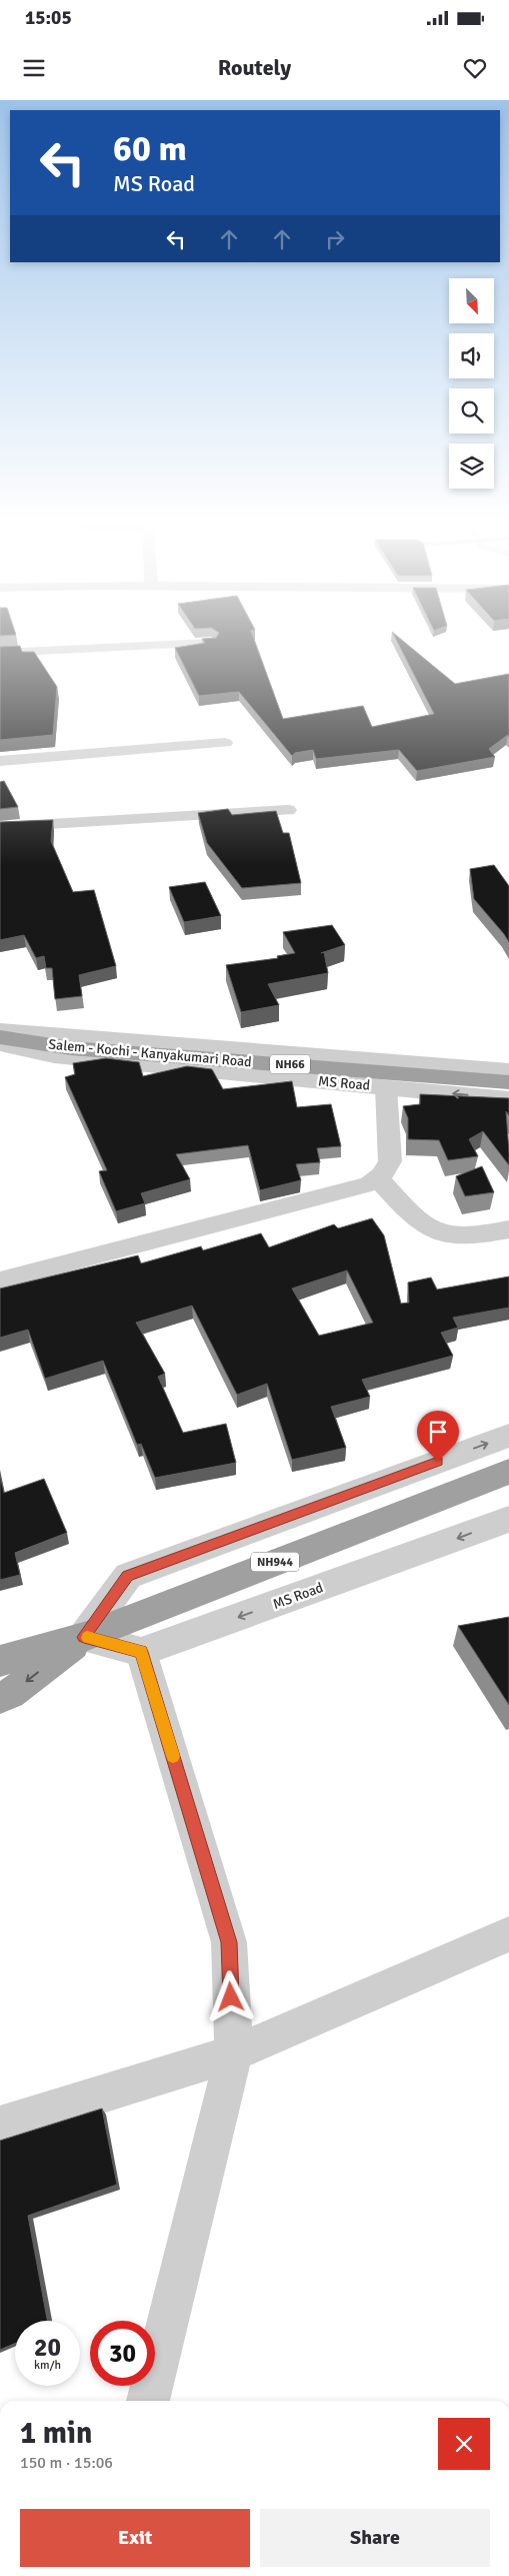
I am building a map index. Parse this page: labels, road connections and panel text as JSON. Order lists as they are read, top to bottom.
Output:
{
  "streets": {
    "highway": ["Salem - Kochi - Kanyakumari Road", "NH66", "NH944"],
    "street": ["MS Road"]
  },
  "north": "bottom right",
  "page": {
    "status": "15:05",
    "header": "Routely",
    "turn": ["60 m", "MS Road"],
    "speed": "20 km/h",
    "limit": "30",
    "heading": ["1 min", "150 m · 15:06"],
    "buttons": ["Exit", "Share"]
  }
}
